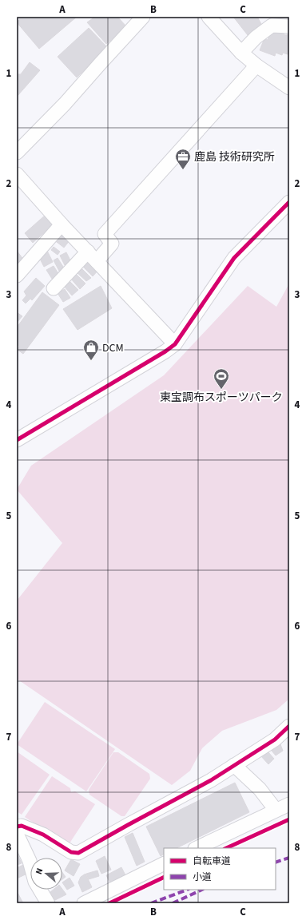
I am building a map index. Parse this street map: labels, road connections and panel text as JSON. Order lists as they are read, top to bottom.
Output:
{
  "places": {
    "office": ["鹿島 技術研究所"],
    "shop": ["DCM"],
    "sports": ["東宝調布スポーツパーク"]
  },
  "legend": ["自転車道", "小道"],
  "north": "left",
  "grid": {
    "columns": ["A", "B", "C"],
    "rows": [
      "1",
      "2",
      "3",
      "4",
      "5",
      "6",
      "7",
      "8"
    ]
  }
}
